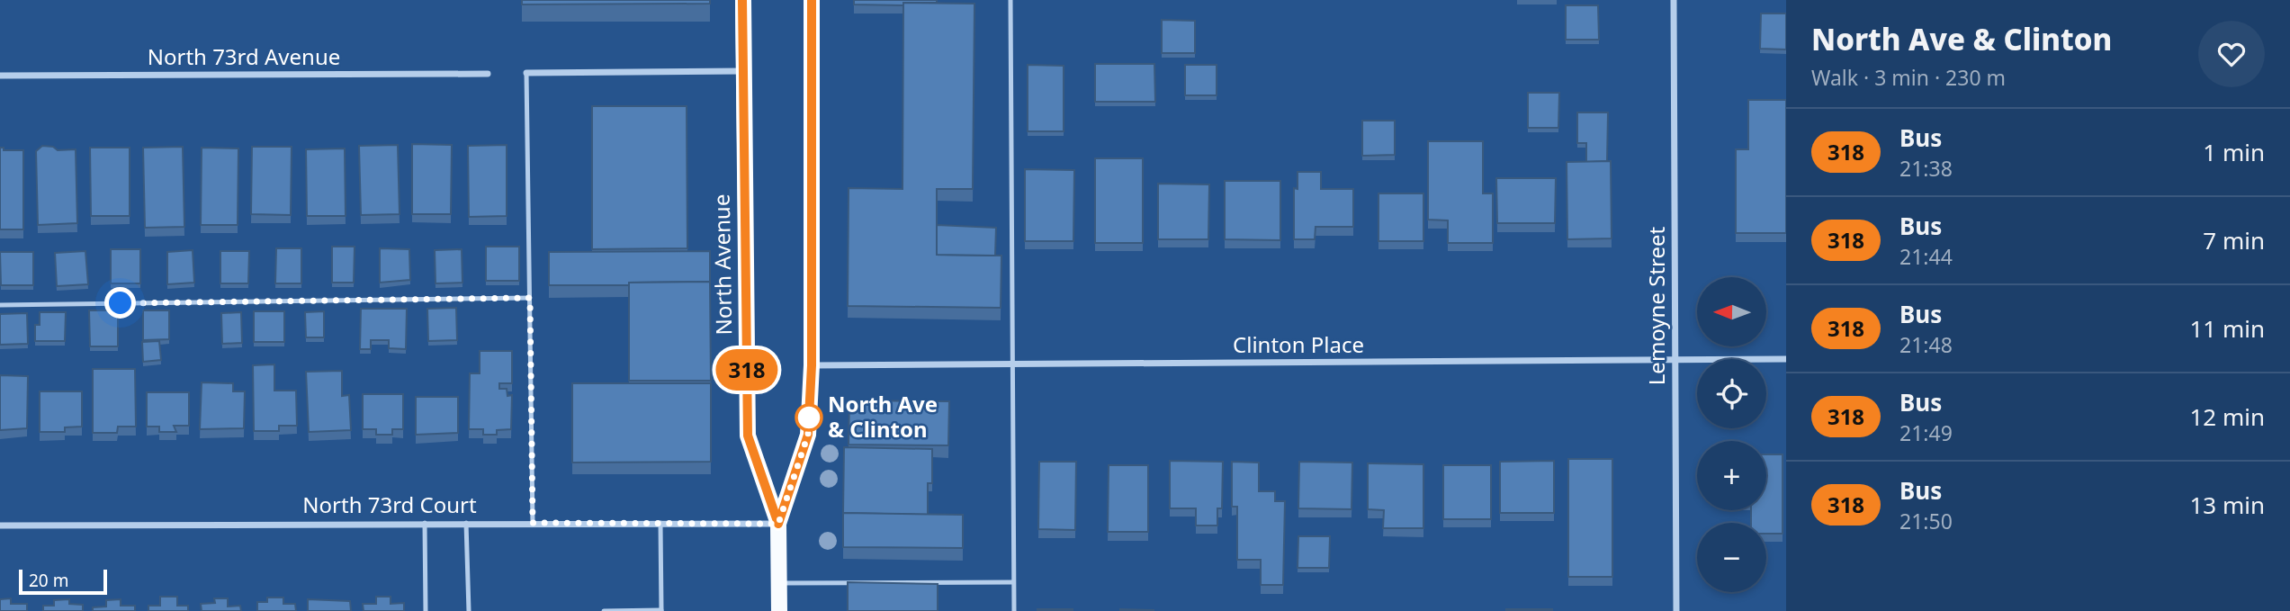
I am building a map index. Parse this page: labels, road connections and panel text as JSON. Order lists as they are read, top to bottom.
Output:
{
  "streets": {
    "main road": ["North Avenue"],
    "street": [
      "North 73rd Avenue",
      "Lemoyne Street",
      "Clinton Place",
      "North 73rd Court"
    ]
  },
  "crossings": [
    ["North Avenue", "Clinton Place"],
    ["North Avenue", "North 73rd Court"],
    ["Lemoyne Street", "Clinton Place"]
  ],
  "places": ["North Ave & Clinton"],
  "lines": ["bus line 318"],
  "scale_bar": "20 m",
  "north": "left",
  "page": {
    "on_map": "318",
    "heading": ["North Ave & Clinton", "Walk · 3 min · 230 m"],
    "list": [
      {
        "mark": "318",
        "name": "Bus",
        "note": "21:38",
        "value": "1 min"
      },
      {
        "mark": "318",
        "name": "Bus",
        "note": "21:44",
        "value": "7 min"
      },
      {
        "mark": "318",
        "name": "Bus",
        "note": "21:48",
        "value": "11 min"
      },
      {
        "mark": "318",
        "name": "Bus",
        "note": "21:49",
        "value": "12 min"
      },
      {
        "mark": "318",
        "name": "Bus",
        "note": "21:50",
        "value": "13 min"
      }
    ],
    "map_buttons": ["+", "−"],
    "scale": "20 m"
  }
}
